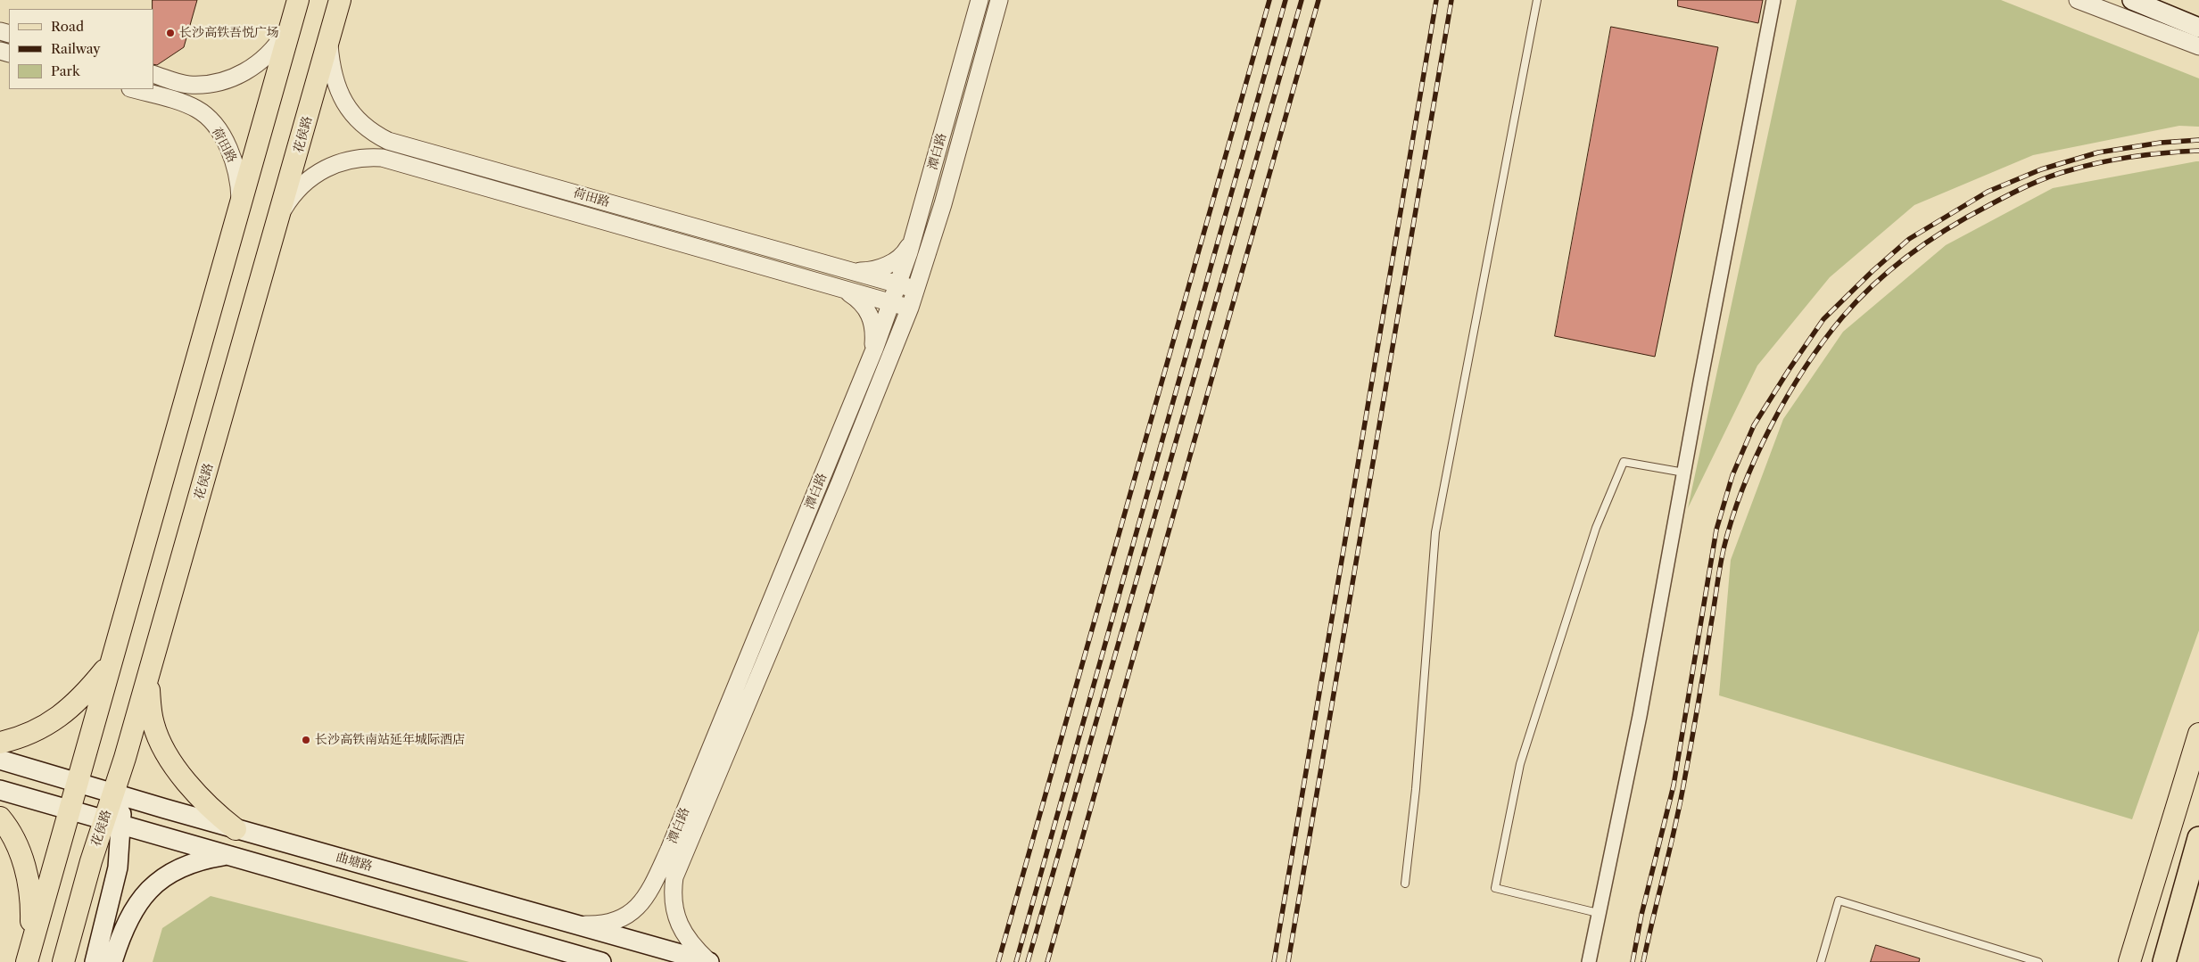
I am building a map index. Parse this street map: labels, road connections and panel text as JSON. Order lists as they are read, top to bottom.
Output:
{
  "streets": {
    "main road": ["花侯路", "曲塘路"],
    "street": ["荷田路", "潭白路"]
  },
  "crossings": [
    ["花侯路", "荷田路"],
    ["花侯路", "曲塘路"],
    ["荷田路", "潭白路"],
    ["潭白路", "曲塘路"]
  ],
  "places": ["长沙高铁吾悦广场", "长沙高铁南站延年城际酒店"],
  "legend": ["Road", "Railway", "Park"]
}
